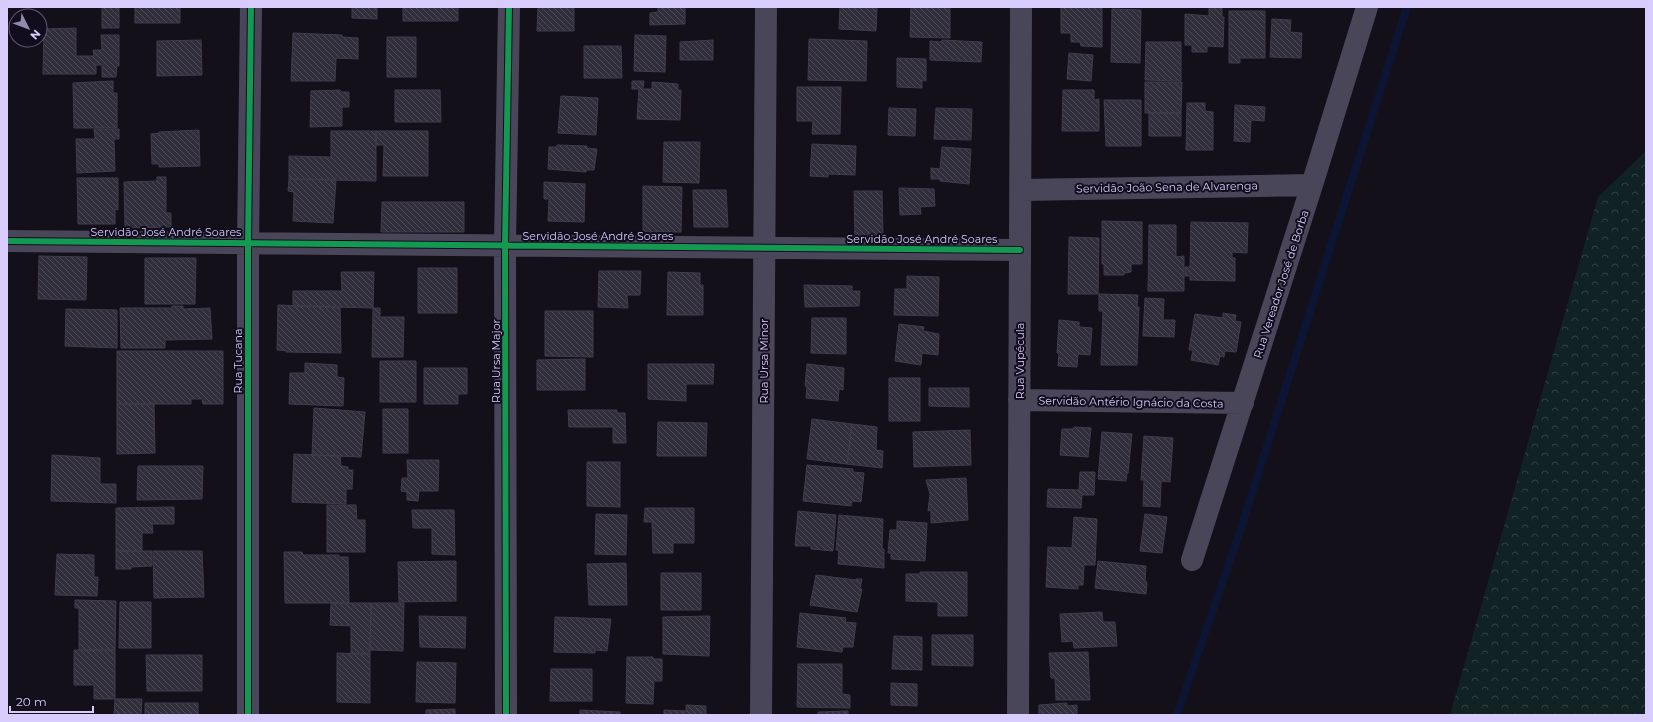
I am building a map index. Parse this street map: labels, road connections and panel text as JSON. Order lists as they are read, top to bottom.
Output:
{
  "streets": {
    "street": [
      "Servidão João Sena de Alvarenga",
      "Servidão José André Soares",
      "Rua Vereador José de Borba",
      "Rua Tucana",
      "Rua Ursa Major",
      "Rua Ursa Minor",
      "Rua Vupécula",
      "Servidão Antério Ignácio da Costa"
    ]
  },
  "crossings": [
    ["Servidão João Sena de Alvarenga", "Rua Vereador José de Borba"],
    ["Servidão João Sena de Alvarenga", "Rua Vupécula"],
    ["Servidão José André Soares", "Rua Tucana"],
    ["Servidão José André Soares", "Rua Ursa Major"],
    ["Servidão José André Soares", "Rua Ursa Minor"],
    ["Servidão José André Soares", "Rua Vupécula"],
    ["Rua Vereador José de Borba", "Servidão Antério Ignácio da Costa"],
    ["Rua Vupécula", "Servidão Antério Ignácio da Costa"]
  ],
  "scale_bar": "20 m",
  "north": "bottom right"
}
